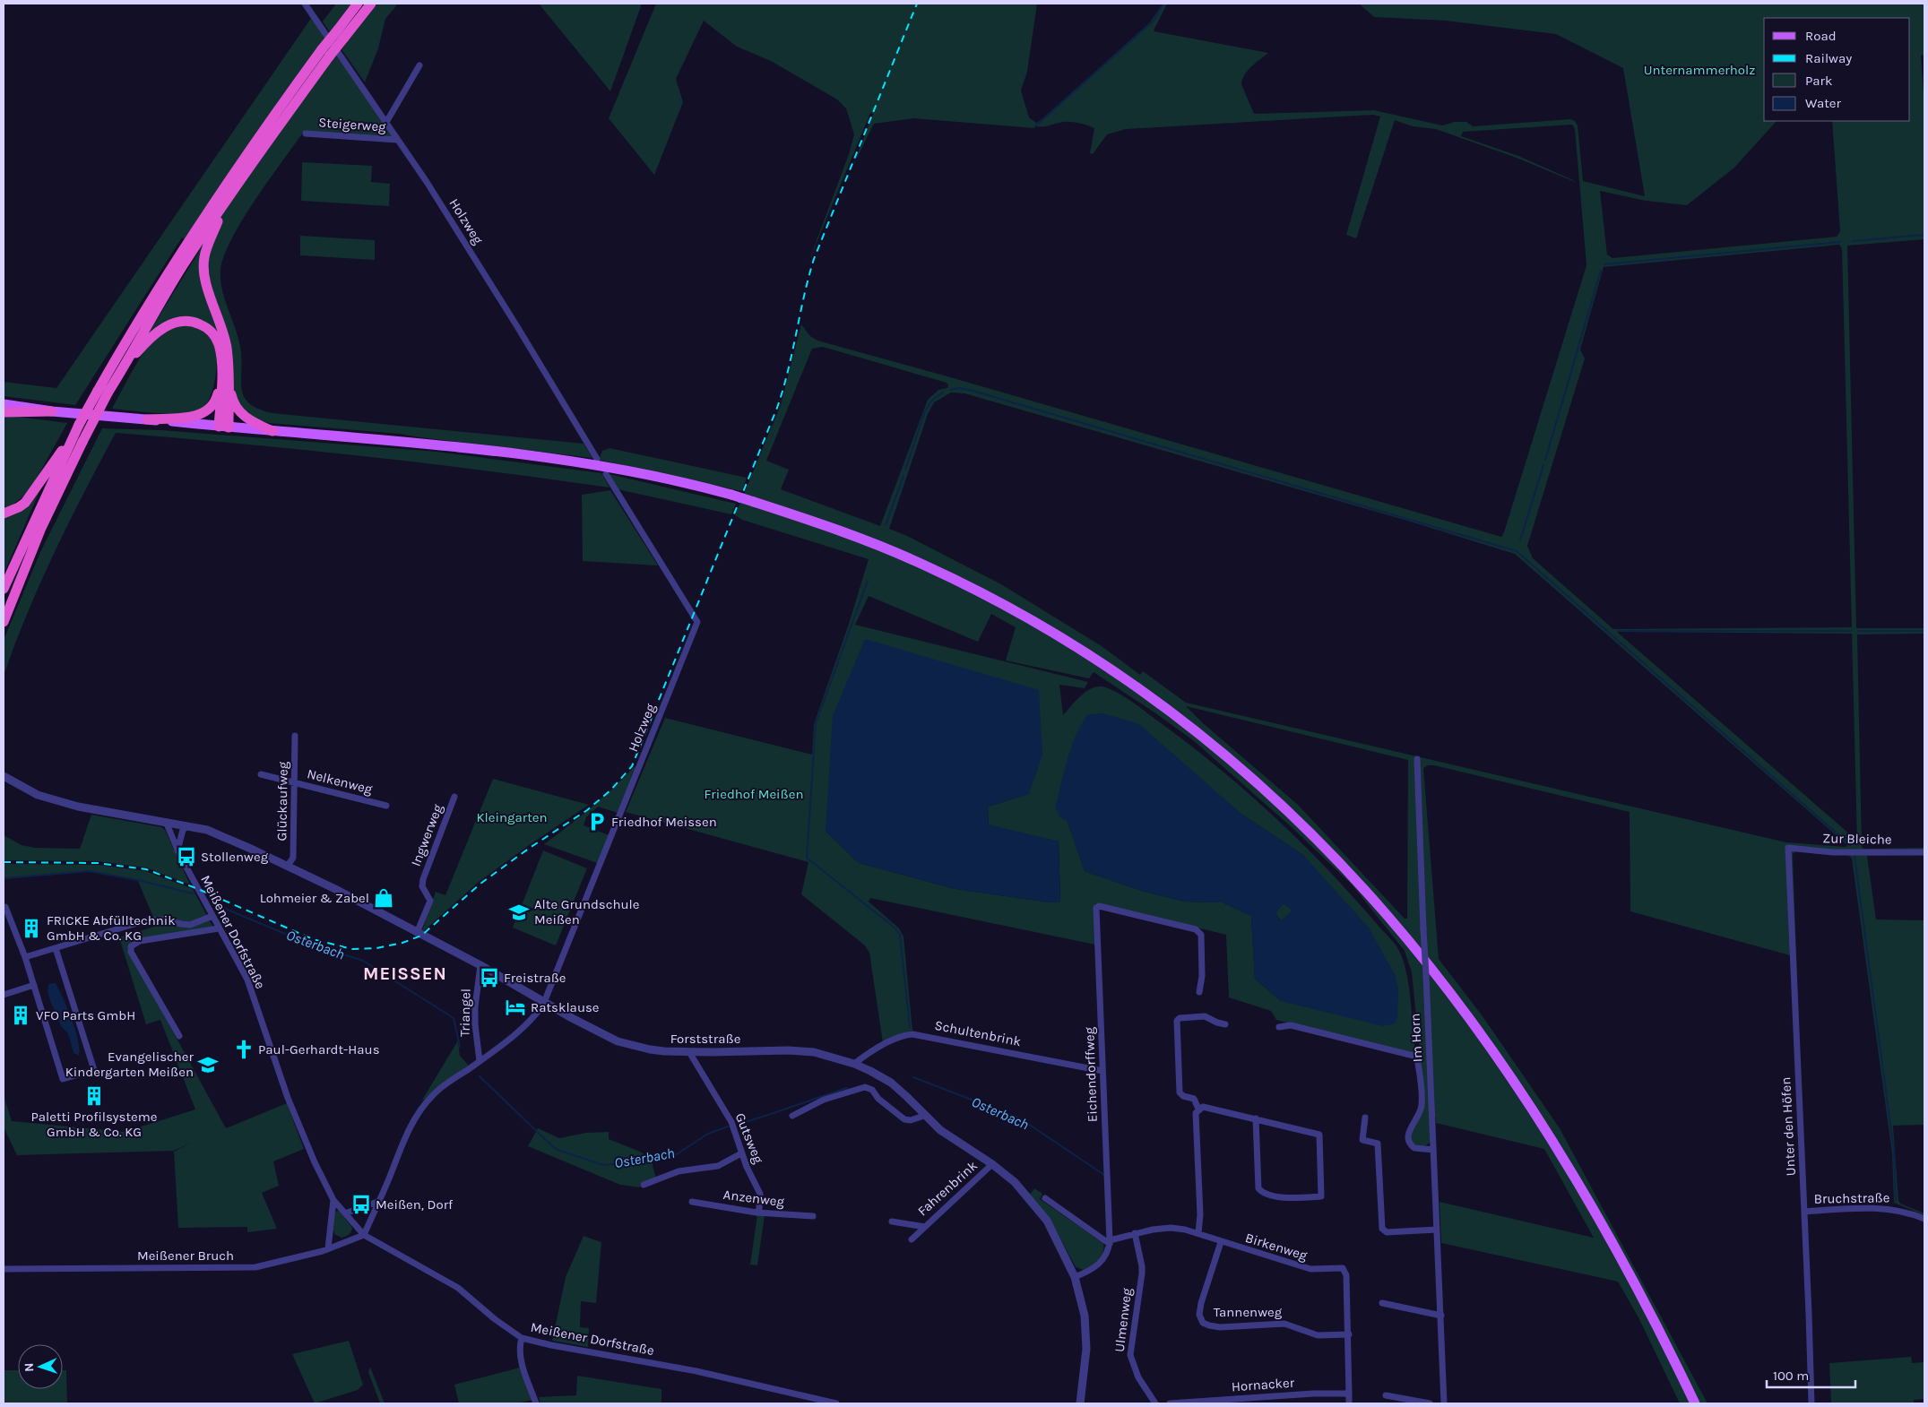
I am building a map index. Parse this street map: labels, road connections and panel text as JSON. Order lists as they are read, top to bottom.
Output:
{
  "streets": {
    "street": [
      "Steigerweg",
      "Holzweg",
      "Nelkenweg",
      "Glückaufweg",
      "Ingwerweg",
      "Zur Bleiche",
      "Meißener Dorfstraße",
      "Triangel",
      "Schultenbrink",
      "Im Horn",
      "Forststraße",
      "Eichendorffweg",
      "Unter den Höfen",
      "Gutsweg",
      "Fahrenbrink",
      "Anzenweg",
      "Bruchstraße",
      "Birkenweg",
      "Meißener Bruch",
      "Tannenweg",
      "Ulmenweg",
      "Hornacker"
    ]
  },
  "crossings": [
    ["Steigerweg", "Holzweg"],
    ["Holzweg", "Forststraße"],
    ["Nelkenweg", "Glückaufweg"],
    ["Glückaufweg", "Forststraße"],
    ["Ingwerweg", "Forststraße"],
    ["Zur Bleiche", "Unter den Höfen"],
    ["Meißener Dorfstraße", "Forststraße"],
    ["Meißener Dorfstraße", "Meißener Bruch"],
    ["Triangel", "Forststraße"],
    ["Schultenbrink", "Forststraße"],
    ["Schultenbrink", "Eichendorffweg"],
    ["Forststraße", "Gutsweg"],
    ["Forststraße", "Fahrenbrink"],
    ["Eichendorffweg", "Birkenweg"],
    ["Unter den Höfen", "Bruchstraße"],
    ["Gutsweg", "Anzenweg"],
    ["Birkenweg", "Tannenweg"],
    ["Birkenweg", "Ulmenweg"],
    ["Birkenweg", "Hornacker"]
  ],
  "districts": ["MEISSEN"],
  "water": ["Osterbach"],
  "parks": ["Unternammerholz", "Friedhof Meißen", "Kleingarten"],
  "places": {
    "parking": ["Friedhof Meissen"],
    "bus stop": ["Stollenweg", "Freistraße", "Meißen, Dorf"],
    "shop": ["Lohmeier & Zabel"],
    "school or university": ["Alte Grundschule Meißen", "Evangelischer Kindergarten Meißen"],
    "building": ["FRICKE Abfülltechnik GmbH & Co. KG", "VFO Parts GmbH", "Paletti Profilsysteme GmbH & Co. KG"],
    "hotel": ["Ratsklause"],
    "church": ["Paul-Gerhardt-Haus"]
  },
  "legend": [
    "Road",
    "Railway",
    "Park",
    "Water"
  ],
  "scale_bar": "100 m",
  "north": "left"
}
